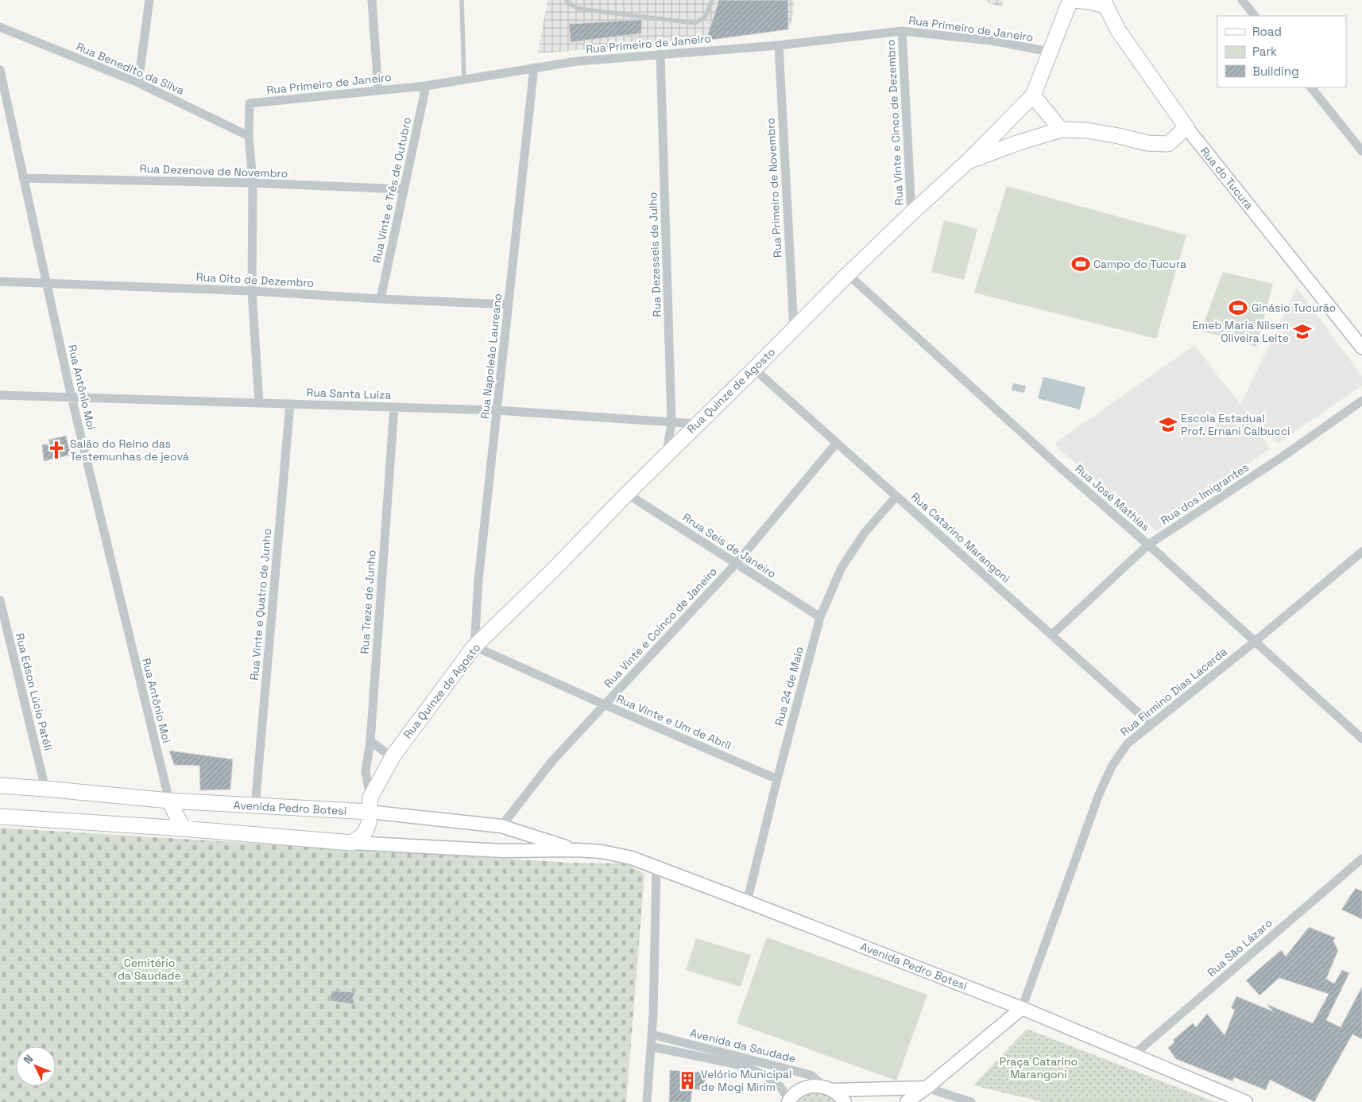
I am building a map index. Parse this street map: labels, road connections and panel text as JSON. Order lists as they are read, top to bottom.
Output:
{
  "streets": {
    "main road": ["Rua do Tucura", "Rua Quinze de Agosto", "Avenida Pedro Botesi"],
    "street": [
      "Rua Primeiro de Janeiro",
      "Rua Benedito da Silva",
      "Rua Vinte e Cinco de Dezembro",
      "Rua Dezenove de Novembro",
      "Rua Primeiro de Novembro",
      "Rua Vinte e Três de Outubro",
      "Rua Dezesseis de Julho",
      "Rua Oito de Dezembro",
      "Rua Napoleão Laureano",
      "Rua Antônio Moi",
      "Rua Santa Luiza",
      "Rua dos Imigrantes",
      "Rua José Mathias",
      "Rua Catarino Marangoni",
      "Rrua Seis de Janeiro",
      "Rua Treze de Junho",
      "Rua Vinte e Quatro de Junho",
      "Rua Vinte e Coinco de Janeiro",
      "Rua 24 de Maio",
      "Rua Edson Lúcio Patéli",
      "Rua Firmino Dias Lacerda",
      "Rua Vinte e Um de Abril",
      "Rua São Lázaro",
      "Avenida da Saudade"
    ]
  },
  "crossings": [
    ["Rua Primeiro de Janeiro", "Rua Benedito da Silva"],
    ["Rua Primeiro de Janeiro", "Rua Vinte e Cinco de Dezembro"],
    ["Rua Primeiro de Janeiro", "Rua Primeiro de Novembro"],
    ["Rua Primeiro de Janeiro", "Rua Vinte e Três de Outubro"],
    ["Rua Primeiro de Janeiro", "Rua Dezesseis de Julho"],
    ["Rua Primeiro de Janeiro", "Rua Napoleão Laureano"],
    ["Rua Vinte e Cinco de Dezembro", "Rua Quinze de Agosto"],
    ["Rua Dezenove de Novembro", "Rua Vinte e Três de Outubro"],
    ["Rua Dezenove de Novembro", "Rua Antônio Moi"],
    ["Rua do Tucura", "Rua Quinze de Agosto"],
    ["Rua Primeiro de Novembro", "Rua Quinze de Agosto"],
    ["Rua Vinte e Três de Outubro", "Rua Oito de Dezembro"],
    ["Rua Dezesseis de Julho", "Rua Quinze de Agosto"],
    ["Rua Dezesseis de Julho", "Rua Santa Luiza"],
    ["Rua Oito de Dezembro", "Rua Napoleão Laureano"],
    ["Rua Oito de Dezembro", "Rua Antônio Moi"],
    ["Rua Napoleão Laureano", "Rua Quinze de Agosto"],
    ["Rua Napoleão Laureano", "Rua Santa Luiza"],
    ["Rua Napoleão Laureano", "Rua Vinte e Um de Abril"],
    ["Rua Antônio Moi", "Rua Santa Luiza"],
    ["Rua Antônio Moi", "Avenida Pedro Botesi"],
    ["Rua Quinze de Agosto", "Rua Santa Luiza"],
    ["Rua Quinze de Agosto", "Rua José Mathias"],
    ["Rua Quinze de Agosto", "Rua Catarino Marangoni"],
    ["Rua Quinze de Agosto", "Rrua Seis de Janeiro"],
    ["Rua Quinze de Agosto", "Rua Treze de Junho"],
    ["Rua Quinze de Agosto", "Rua Vinte e Um de Abril"],
    ["Rua Quinze de Agosto", "Avenida Pedro Botesi"],
    ["Rua Santa Luiza", "Rua Treze de Junho"],
    ["Rua Santa Luiza", "Rua Vinte e Quatro de Junho"],
    ["Rua dos Imigrantes", "Rua José Mathias"],
    ["Rua dos Imigrantes", "Rua Catarino Marangoni"],
    ["Rua José Mathias", "Rua Firmino Dias Lacerda"],
    ["Rua Catarino Marangoni", "Rua Vinte e Coinco de Janeiro"],
    ["Rua Catarino Marangoni", "Rua 24 de Maio"],
    ["Rua Catarino Marangoni", "Rua Firmino Dias Lacerda"],
    ["Rrua Seis de Janeiro", "Rua Vinte e Coinco de Janeiro"],
    ["Rrua Seis de Janeiro", "Rua 24 de Maio"],
    ["Rua Treze de Junho", "Avenida Pedro Botesi"],
    ["Rua Vinte e Quatro de Junho", "Avenida Pedro Botesi"],
    ["Rua Vinte e Coinco de Janeiro", "Rua Vinte e Um de Abril"],
    ["Rua Vinte e Coinco de Janeiro", "Avenida Pedro Botesi"],
    ["Rua 24 de Maio", "Rua Vinte e Um de Abril"],
    ["Rua 24 de Maio", "Avenida Pedro Botesi"],
    ["Rua Edson Lúcio Patéli", "Avenida Pedro Botesi"],
    ["Rua Firmino Dias Lacerda", "Avenida Pedro Botesi"],
    ["Avenida Pedro Botesi", "Rua São Lázaro"]
  ],
  "parks": ["Cemitério da Saudade", "Praça Catarino Marangoni"],
  "places": {
    "sports": ["Campo do Tucura", "Ginásio Tucurão"],
    "school or university": ["Emeb Maria Nilsen Oliveira Leite", "Escola Estadual Prof. Ernani Calbucci"],
    "church": ["Salão do Reino das Testemunhas de jeová"],
    "building": ["Velório Municipal de Mogi Mirim"]
  },
  "legend": ["Road", "Park", "Building"],
  "north": "top left"
}
